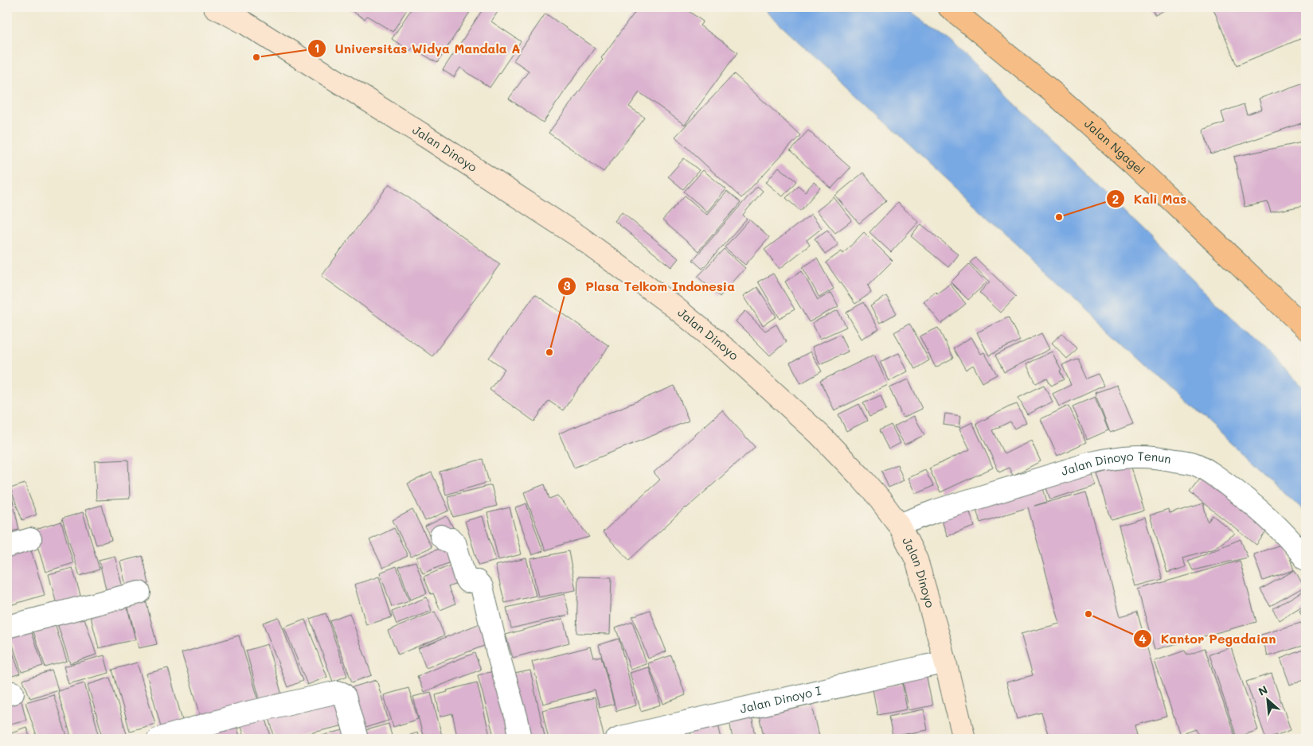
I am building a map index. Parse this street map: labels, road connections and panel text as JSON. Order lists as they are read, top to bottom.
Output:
{
  "streets": {
    "highway": ["Jalan Ngagel"],
    "main road": ["Jalan Dinoyo"],
    "street": ["Jalan Dinoyo Tenun", "Jalan Dinoyo I"]
  },
  "crossings": [
    ["Jalan Dinoyo", "Jalan Dinoyo Tenun"],
    ["Jalan Dinoyo", "Jalan Dinoyo I"]
  ],
  "places": [
    "Universitas Widya Mandala A",
    "Kali Mas",
    "Plasa Telkom Indonesia",
    "Kantor Pegadaian"
  ],
  "north": "top left"
}
